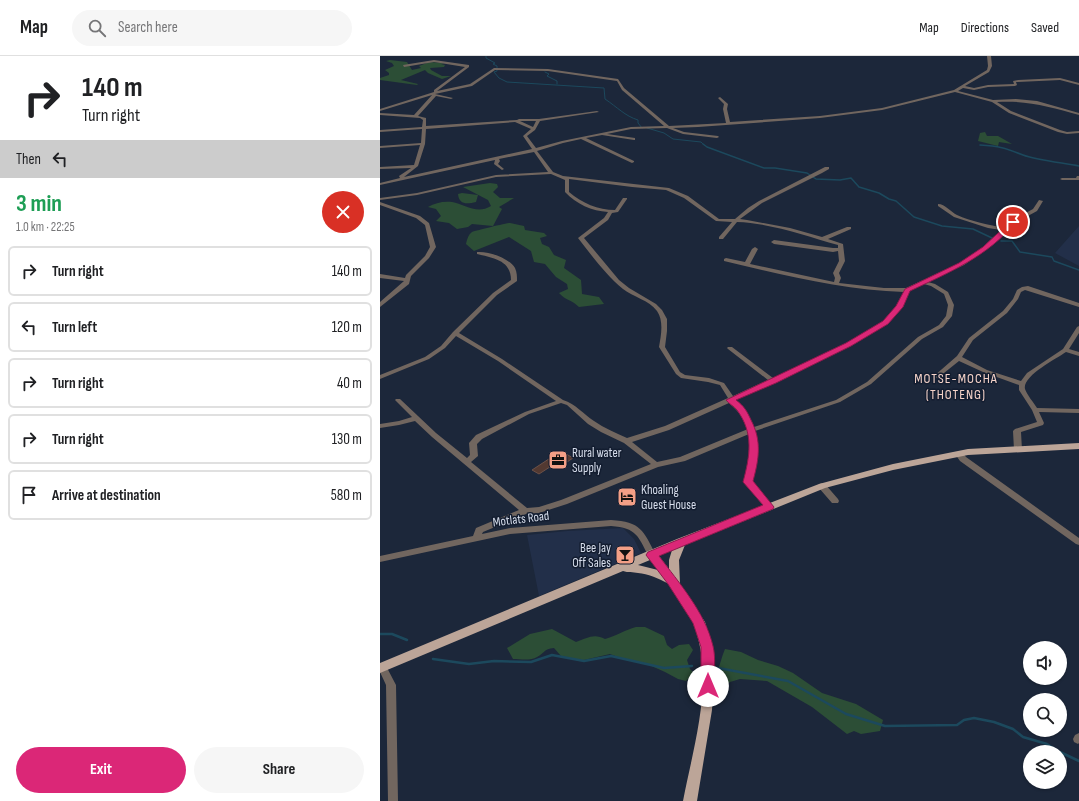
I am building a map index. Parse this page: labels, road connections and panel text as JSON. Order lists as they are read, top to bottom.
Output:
{
  "streets": {
    "street": ["Motlats Road"]
  },
  "districts": ["MOTSE-MOCHA (THOTENG)"],
  "places": {
    "office": ["Rural water Supply"],
    "hotel": ["Khoaling Guest House"],
    "bar": ["Bee Jay Off Sales"]
  },
  "page": {
    "header": "Map",
    "search": "Search here",
    "nav": ["Map", "Directions", "Saved"],
    "turn": ["140 m", "Turn right"],
    "then": "Then",
    "heading": ["3 min", "1.0 km · 22:25"],
    "list": [
      {
        "name": "Turn right",
        "value": "140 m"
      },
      {
        "name": "Turn left",
        "value": "120 m"
      },
      {
        "name": "Turn right",
        "value": "40 m"
      },
      {
        "name": "Turn right",
        "value": "130 m"
      },
      {
        "name": "Arrive at destination",
        "value": "580 m"
      }
    ],
    "buttons": ["Exit", "Share"]
  }
}
